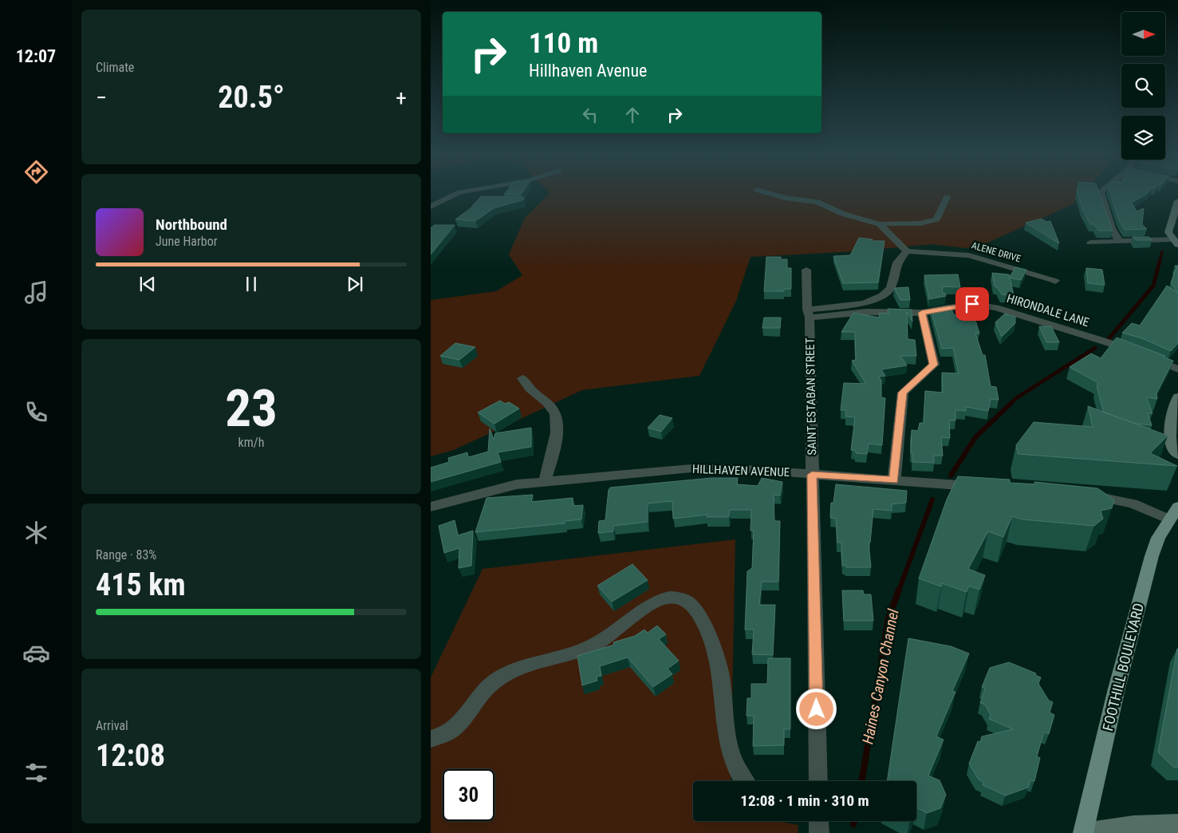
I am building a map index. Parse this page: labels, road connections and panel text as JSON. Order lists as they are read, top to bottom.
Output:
{
  "streets": {
    "main road": ["FOOTHILL BOULEVARD"],
    "street": [
      "ALENE DRIVE",
      "HIRONDALE LANE",
      "SAINT ESTABAN STREET",
      "HILLHAVEN AVENUE"
    ]
  },
  "crossings": [
    ["HIRONDALE LANE", "SAINT ESTABAN STREET"],
    ["SAINT ESTABAN STREET", "HILLHAVEN AVENUE"]
  ],
  "water": ["Haines Canyon Channel"],
  "north": "right",
  "page": {
    "tabs": "12:07",
    "tile": [
      "Climate",
      ["23", "km/h"],
      ["Range · 83%", "415 km"],
      ["Arrival", "12:08"]
    ],
    "turn": ["110 m", "Hillhaven Avenue"],
    "heat": ["−", "20.5°", "+"],
    "song": ["Northbound", "June Harbor"],
    "limit": "30",
    "trip": "12:08 · 1 min · 310 m"
  }
}
